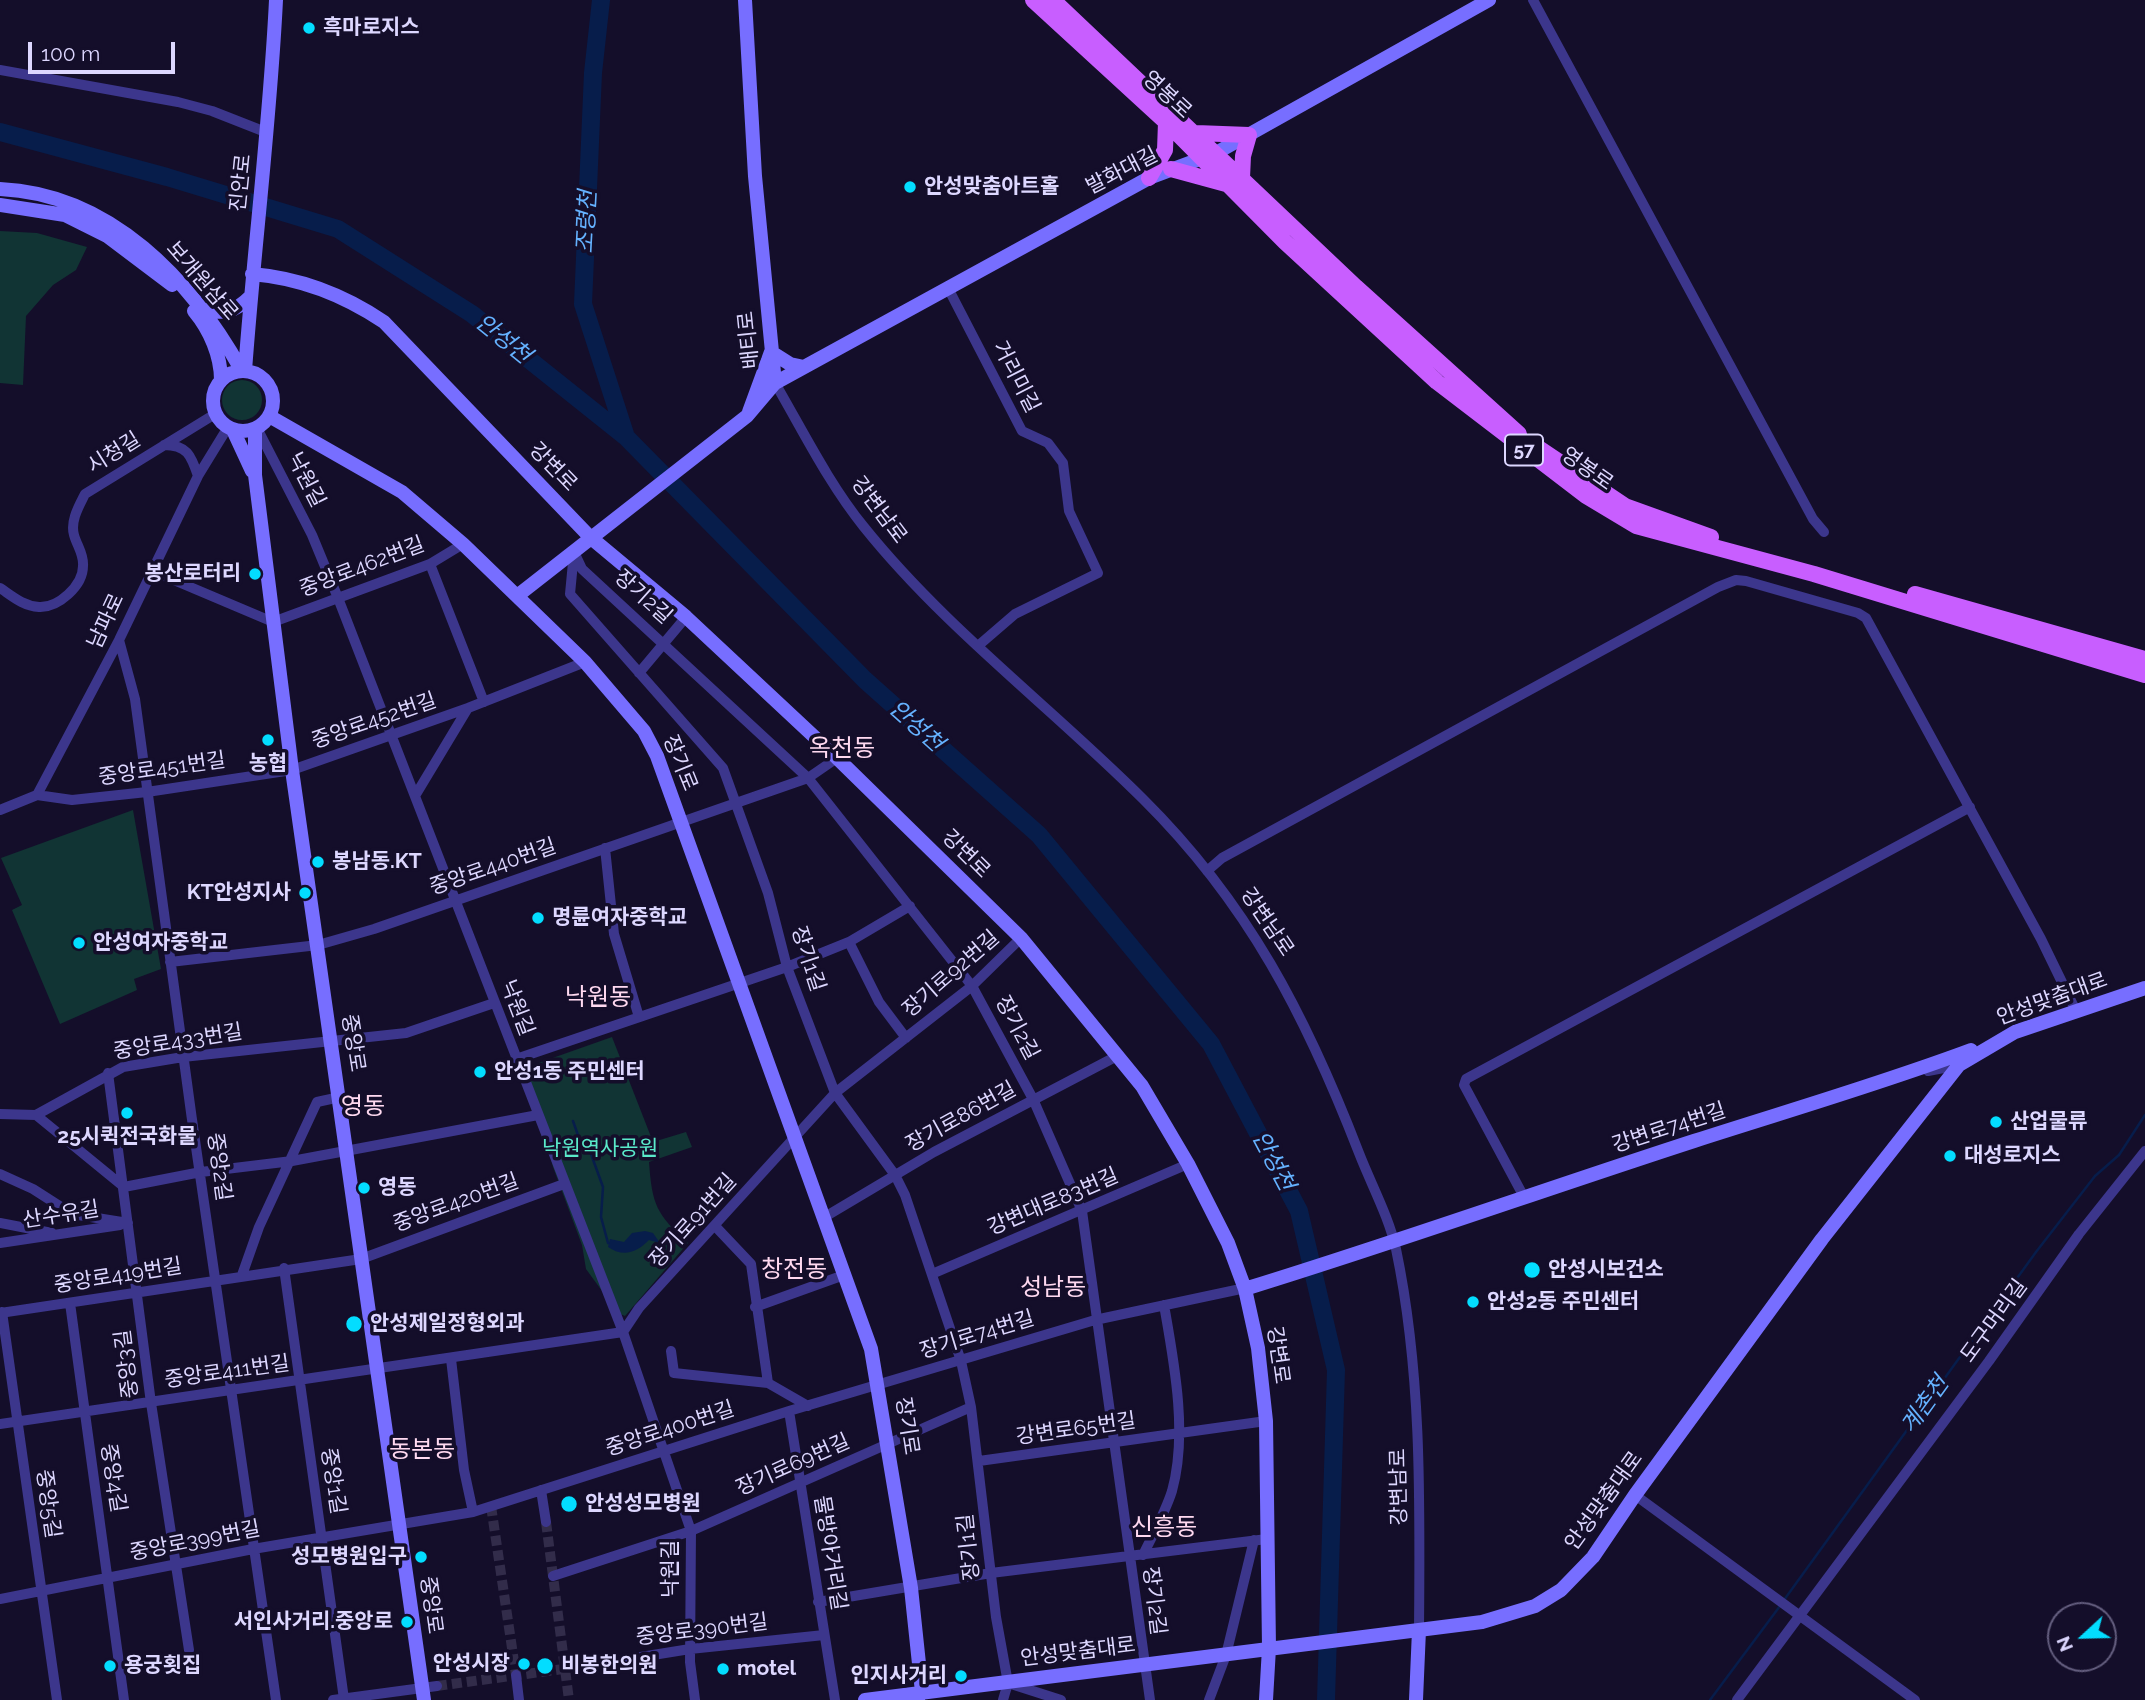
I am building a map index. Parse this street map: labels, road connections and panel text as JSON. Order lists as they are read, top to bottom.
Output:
{
  "streets": {
    "main road": [
      "영봉로",
      "발화대길",
      "진안로",
      "보개원삼로",
      "배티로",
      "57",
      "강변로",
      "장기로",
      "안성맞춤대로",
      "중앙로",
      "강변로74번길"
    ],
    "street": [
      "거리미길",
      "시청길",
      "낙원길",
      "강변남로",
      "중앙로462번길",
      "장기2길",
      "남파로",
      "중앙로452번길",
      "중앙로451번길",
      "중앙로440번길",
      "장기1길",
      "장기로92번길",
      "중앙로433번길",
      "장기로86번길",
      "중앙2길",
      "강변대로83번길",
      "중앙로420번길",
      "산수유길",
      "장기로91번길",
      "중앙로419번길",
      "도구머리길",
      "장기로74번길",
      "중앙3길",
      "중앙로411번길",
      "중앙로400번길",
      "강변로65번길",
      "장기로69번길",
      "중앙4길",
      "중앙1길",
      "중앙5길",
      "중앙로399번길",
      "물방아거리길",
      "중앙로390번길"
    ]
  },
  "crossings": [
    ["영봉로", "발화대길"],
    ["발화대길", "배티로"],
    ["발화대길", "거리미길"],
    ["발화대길", "강변남로"],
    ["진안로", "보개원삼로"],
    ["진안로", "시청길"],
    ["진안로", "강변로"],
    ["진안로", "낙원길"],
    ["진안로", "남파로"],
    ["진안로", "장기로"],
    ["진안로", "중앙로"],
    ["보개원삼로", "시청길"],
    ["보개원삼로", "낙원길"],
    ["보개원삼로", "남파로"],
    ["보개원삼로", "장기로"],
    ["보개원삼로", "중앙로"],
    ["배티로", "강변로"],
    ["배티로", "강변남로"],
    ["배티로", "장기2길"],
    ["배티로", "장기로"],
    ["배티로", "장기1길"],
    ["거리미길", "강변남로"],
    ["시청길", "낙원길"],
    ["시청길", "남파로"],
    ["시청길", "장기로"],
    ["시청길", "중앙로"],
    ["강변로", "중앙로440번길"],
    ["강변로", "장기로92번길"],
    ["강변로", "안성맞춤대로"],
    ["강변로", "장기로86번길"],
    ["강변로", "강변로74번길"],
    ["강변로", "강변대로83번길"],
    ["강변로", "장기로74번길"],
    ["강변로", "강변로65번길"],
    ["낙원길", "중앙로462번길"],
    ["낙원길", "남파로"],
    ["낙원길", "중앙로452번길"],
    ["낙원길", "장기로"],
    ["낙원길", "중앙로440번길"],
    ["낙원길", "중앙로433번길"],
    ["낙원길", "중앙로"],
    ["낙원길", "중앙로420번길"],
    ["낙원길", "장기로91번길"],
    ["낙원길", "중앙로411번길"],
    ["낙원길", "중앙로400번길"],
    ["낙원길", "장기로69번길"],
    ["낙원길", "중앙로390번길"],
    ["강변남로", "안성맞춤대로"],
    ["강변남로", "강변로74번길"],
    ["중앙로462번길", "장기로"],
    ["중앙로462번길", "중앙로"],
    ["장기2길", "중앙로440번길"],
    ["장기2길", "장기1길"],
    ["장기2길", "장기로92번길"],
    ["장기2길", "안성맞춤대로"],
    ["장기2길", "장기로86번길"],
    ["장기2길", "강변대로83번길"],
    ["장기2길", "장기로74번길"],
    ["장기2길", "강변로65번길"],
    ["남파로", "장기로"],
    ["남파로", "중앙로451번길"],
    ["남파로", "중앙로"],
    ["남파로", "중앙2길"],
    ["중앙로452번길", "장기로"],
    ["중앙로452번길", "중앙로451번길"],
    ["중앙로452번길", "중앙로"],
    ["장기로", "중앙로440번길"],
    ["장기로", "장기로92번길"],
    ["장기로", "안성맞춤대로"],
    ["장기로", "중앙로"],
    ["장기로", "장기로86번길"],
    ["장기로", "장기로91번길"],
    ["장기로", "장기로74번길"],
    ["장기로", "중앙로400번길"],
    ["장기로", "장기로69번길"],
    ["중앙로451번길", "중앙로"],
    ["중앙로451번길", "중앙2길"],
    ["중앙로440번길", "장기1길"],
    ["중앙로440번길", "중앙로"],
    ["중앙로440번길", "중앙2길"],
    ["장기1길", "장기로92번길"],
    ["장기1길", "안성맞춤대로"],
    ["장기1길", "장기로86번길"],
    ["장기1길", "강변대로83번길"],
    ["장기1길", "장기로74번길"],
    ["장기1길", "강변로65번길"],
    ["장기로92번길", "장기로91번길"],
    ["안성맞춤대로", "강변로74번길"],
    ["중앙로433번길", "중앙로"],
    ["중앙로433번길", "중앙2길"],
    ["중앙로433번길", "중앙3길"],
    ["중앙로", "중앙로420번길"],
    ["중앙로", "중앙로419번길"],
    ["중앙로", "중앙로411번길"],
    ["중앙로", "중앙로400번길"],
    ["중앙로", "중앙로399번길"],
    ["강변로74번길", "장기로74번길"],
    ["중앙2길", "중앙로419번길"],
    ["중앙2길", "중앙로411번길"],
    ["중앙2길", "중앙로399번길"],
    ["중앙로420번길", "중앙로419번길"],
    ["산수유길", "중앙3길"],
    ["장기로91번길", "중앙로411번길"],
    ["중앙로419번길", "중앙3길"],
    ["중앙로419번길", "중앙4길"],
    ["중앙로419번길", "중앙1길"],
    ["중앙로419번길", "중앙5길"],
    ["장기로74번길", "중앙로400번길"],
    ["중앙3길", "중앙로411번길"],
    ["중앙3길", "중앙로399번길"],
    ["중앙로411번길", "중앙4길"],
    ["중앙로411번길", "중앙1길"],
    ["중앙로411번길", "중앙5길"],
    ["중앙로400번길", "중앙로399번길"],
    ["중앙로400번길", "물방아거리길"],
    ["장기로69번길", "물방아거리길"],
    ["중앙4길", "중앙로399번길"],
    ["중앙1길", "중앙로399번길"],
    ["중앙5길", "중앙로399번길"],
    ["물방아거리길", "중앙로390번길"]
  ],
  "districts": [
    "옥천동",
    "낙원동",
    "영동",
    "창전동",
    "성남동",
    "동본동",
    "신흥동"
  ],
  "water": ["조령천", "안성천", "계촌천"],
  "parks": ["낙원역사공원"],
  "places": [
    "흑마로지스",
    "안성맞춤아트홀",
    "봉산로터리",
    "농협",
    "봉남동.KT",
    "KT안성지사",
    "명륜여자중학교",
    "안성여자중학교",
    "안성1동 주민센터",
    "25시퀵전국화물",
    "산업물류",
    "대성로지스",
    "영동",
    "안성시보건소",
    "안성2동 주민센터",
    "안성제일정형외과",
    "안성성모병원",
    "성모병원입구",
    "서인사거리.중앙로",
    "안성시장",
    "용궁횟집",
    "비봉한의원",
    "motel",
    "인지사거리"
  ],
  "scale_bar": "100 m",
  "north": "left"
}
